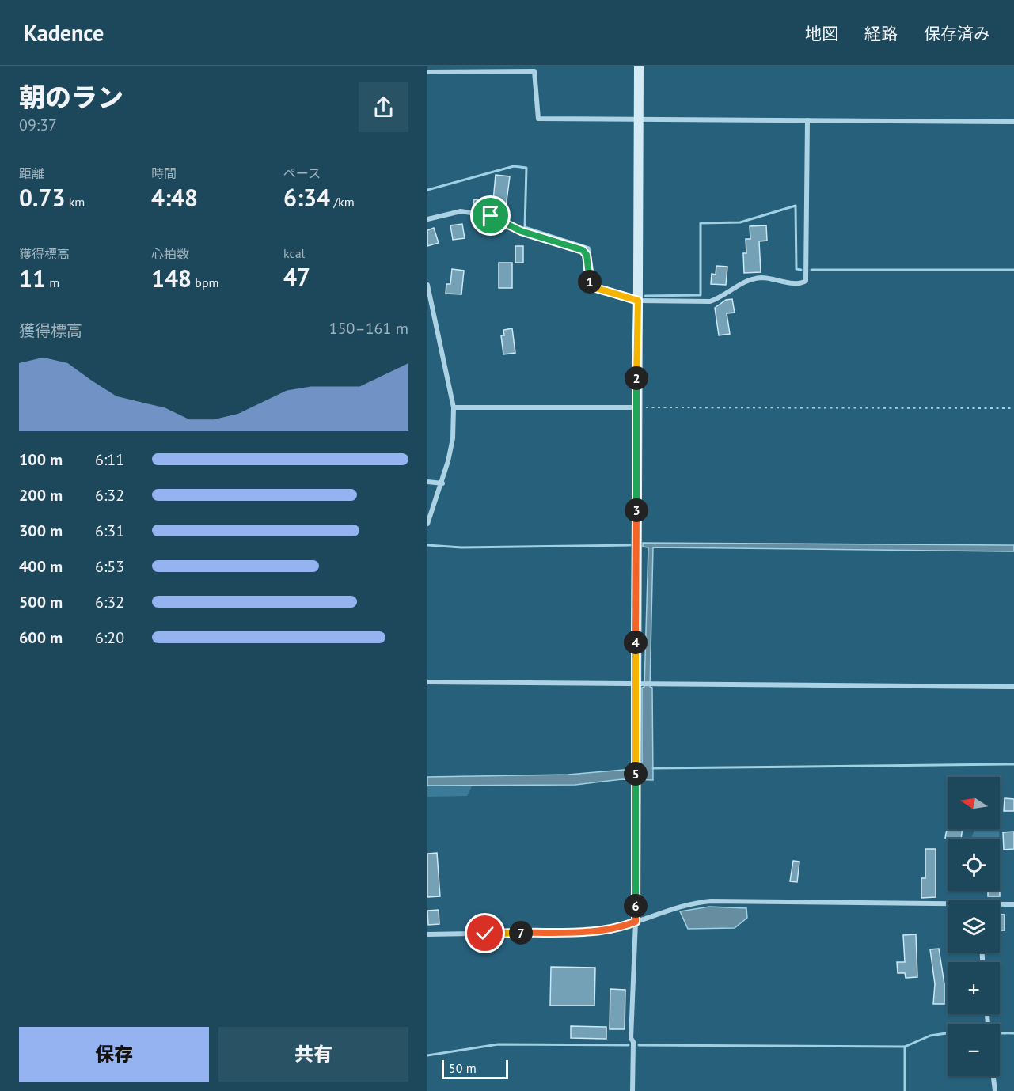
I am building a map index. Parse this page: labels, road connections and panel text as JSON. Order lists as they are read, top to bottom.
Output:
{
  "scale_bar": "50 m",
  "north": "left",
  "page": {
    "header": "Kadence",
    "nav": ["地図", "経路", "保存済み"],
    "heading": ["朝のラン", "09:37"],
    "stats": [
      ["距離", "0.73 km"],
      ["時間", "4:48"],
      ["ペース", "6:34 /km"],
      ["獲得標高", "11 m"],
      ["心拍数", "148 bpm"],
      ["kcal", "47"]
    ],
    "pins": [
      "1",
      "2",
      "3",
      "4",
      "5",
      "6",
      "7"
    ],
    "chart": ["獲得標高", "150–161 m"],
    "list": [
      {
        "name": "100 m",
        "note": "6:11"
      },
      {
        "name": "200 m",
        "note": "6:32"
      },
      {
        "name": "300 m",
        "note": "6:31"
      },
      {
        "name": "400 m",
        "note": "6:53"
      },
      {
        "name": "500 m",
        "note": "6:32"
      },
      {
        "name": "600 m",
        "note": "6:20"
      }
    ],
    "map_buttons": ["+", "−"],
    "buttons": ["保存", "共有"],
    "scale": "50 m"
  }
}
